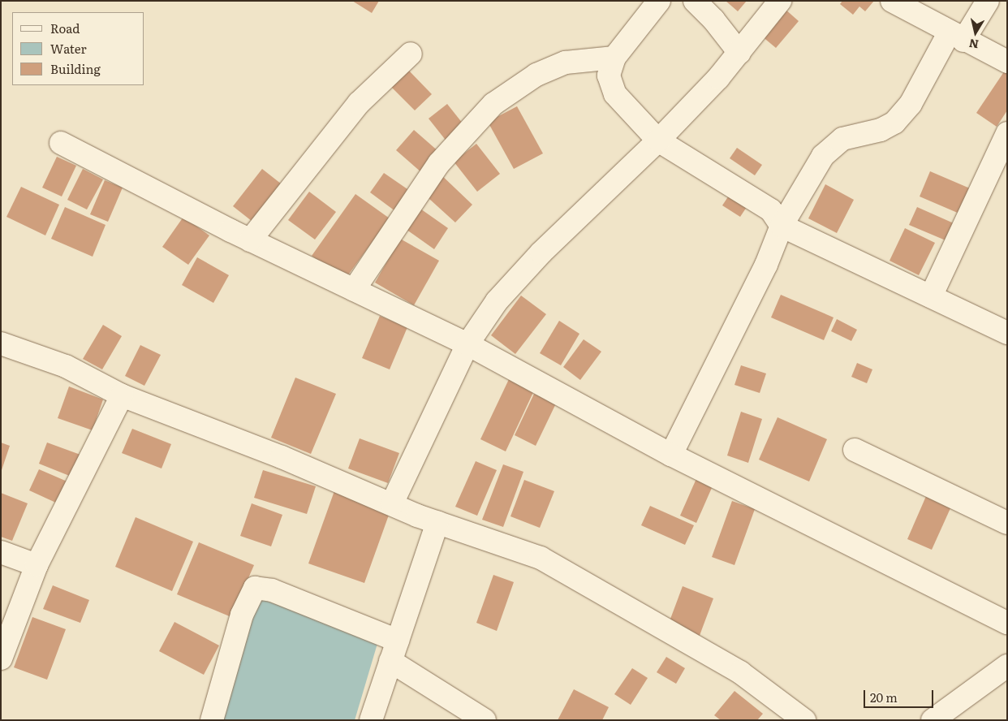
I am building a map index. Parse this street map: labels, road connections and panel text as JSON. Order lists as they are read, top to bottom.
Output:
{
  "legend": ["Road", "Water", "Building"],
  "scale_bar": "20 m",
  "north": "bottom"
}
